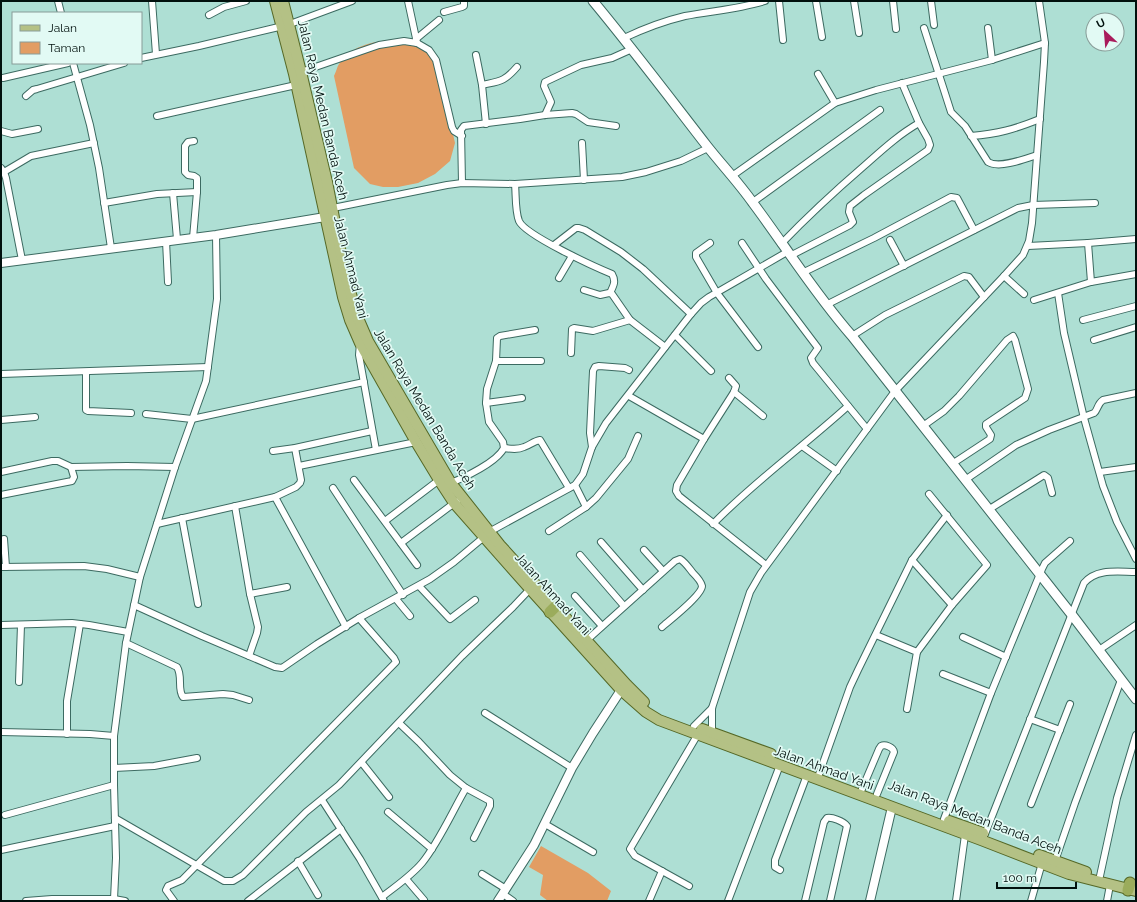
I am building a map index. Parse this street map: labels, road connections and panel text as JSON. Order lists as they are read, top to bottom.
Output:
{
  "streets": {
    "main road": ["Jalan Raya Medan Banda Aceh", "Jalan Ahmad Yani"]
  },
  "crossings": [
    ["Jalan Raya Medan Banda Aceh", "Jalan Ahmad Yani"]
  ],
  "legend": ["Jalan", "Taman"],
  "scale_bar": "100 m",
  "north": "top left"
}
